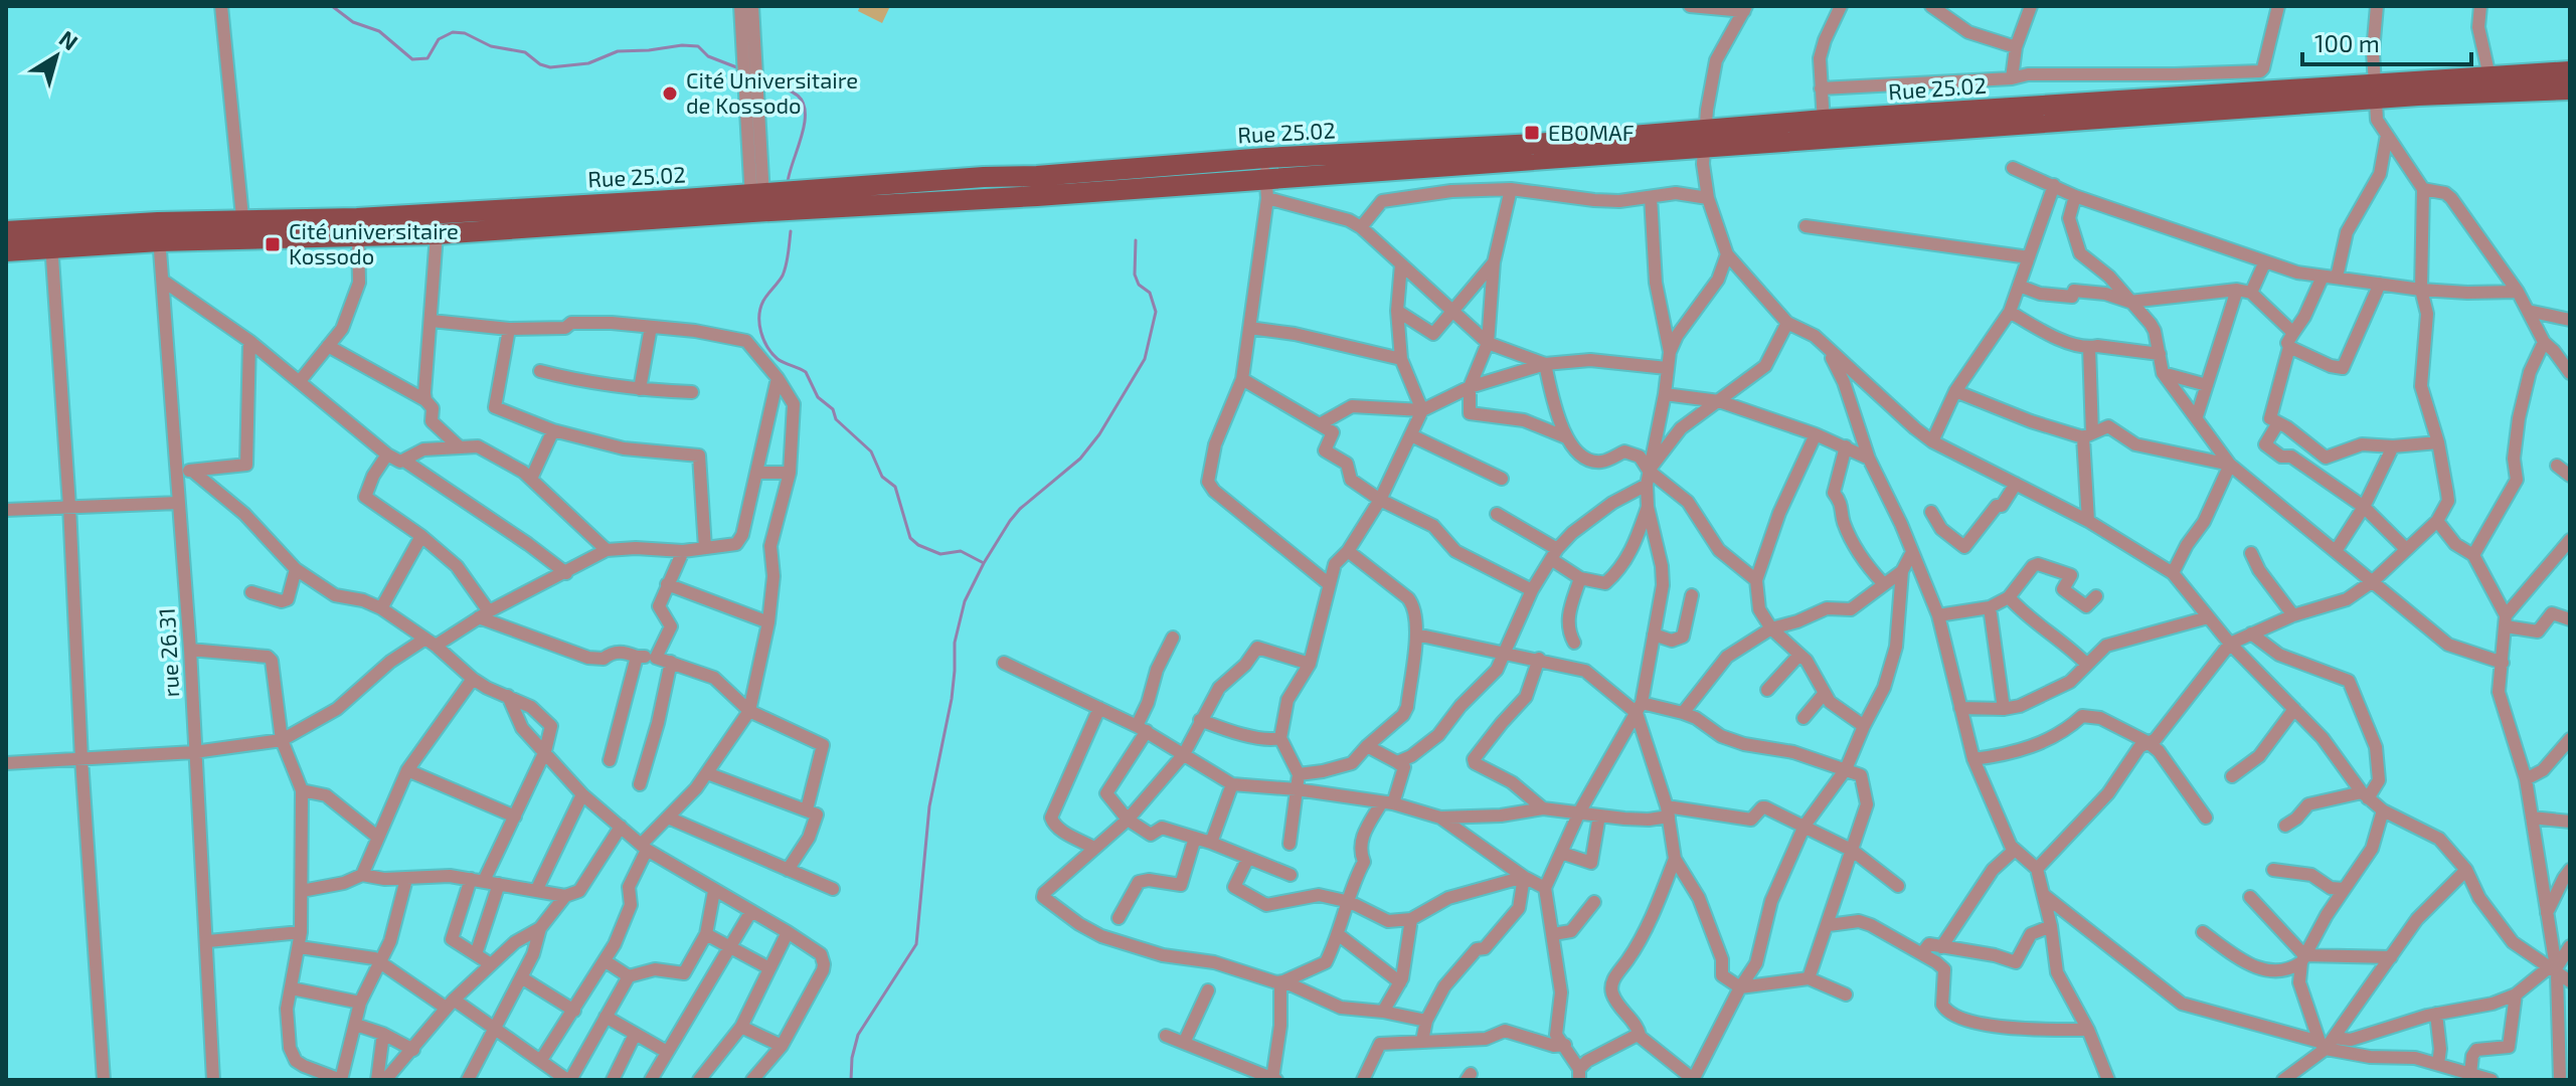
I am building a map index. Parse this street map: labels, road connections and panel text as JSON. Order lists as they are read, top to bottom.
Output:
{
  "streets": {
    "main road": ["Rue 25.02"],
    "street": ["rue 26.31"]
  },
  "places": {
    "other": ["Cité Universitaire de Kossodo"],
    "transit": ["EBOMAF", "Cité universitaire Kossodo"]
  },
  "scale_bar": "100 m",
  "north": "top right"
}
